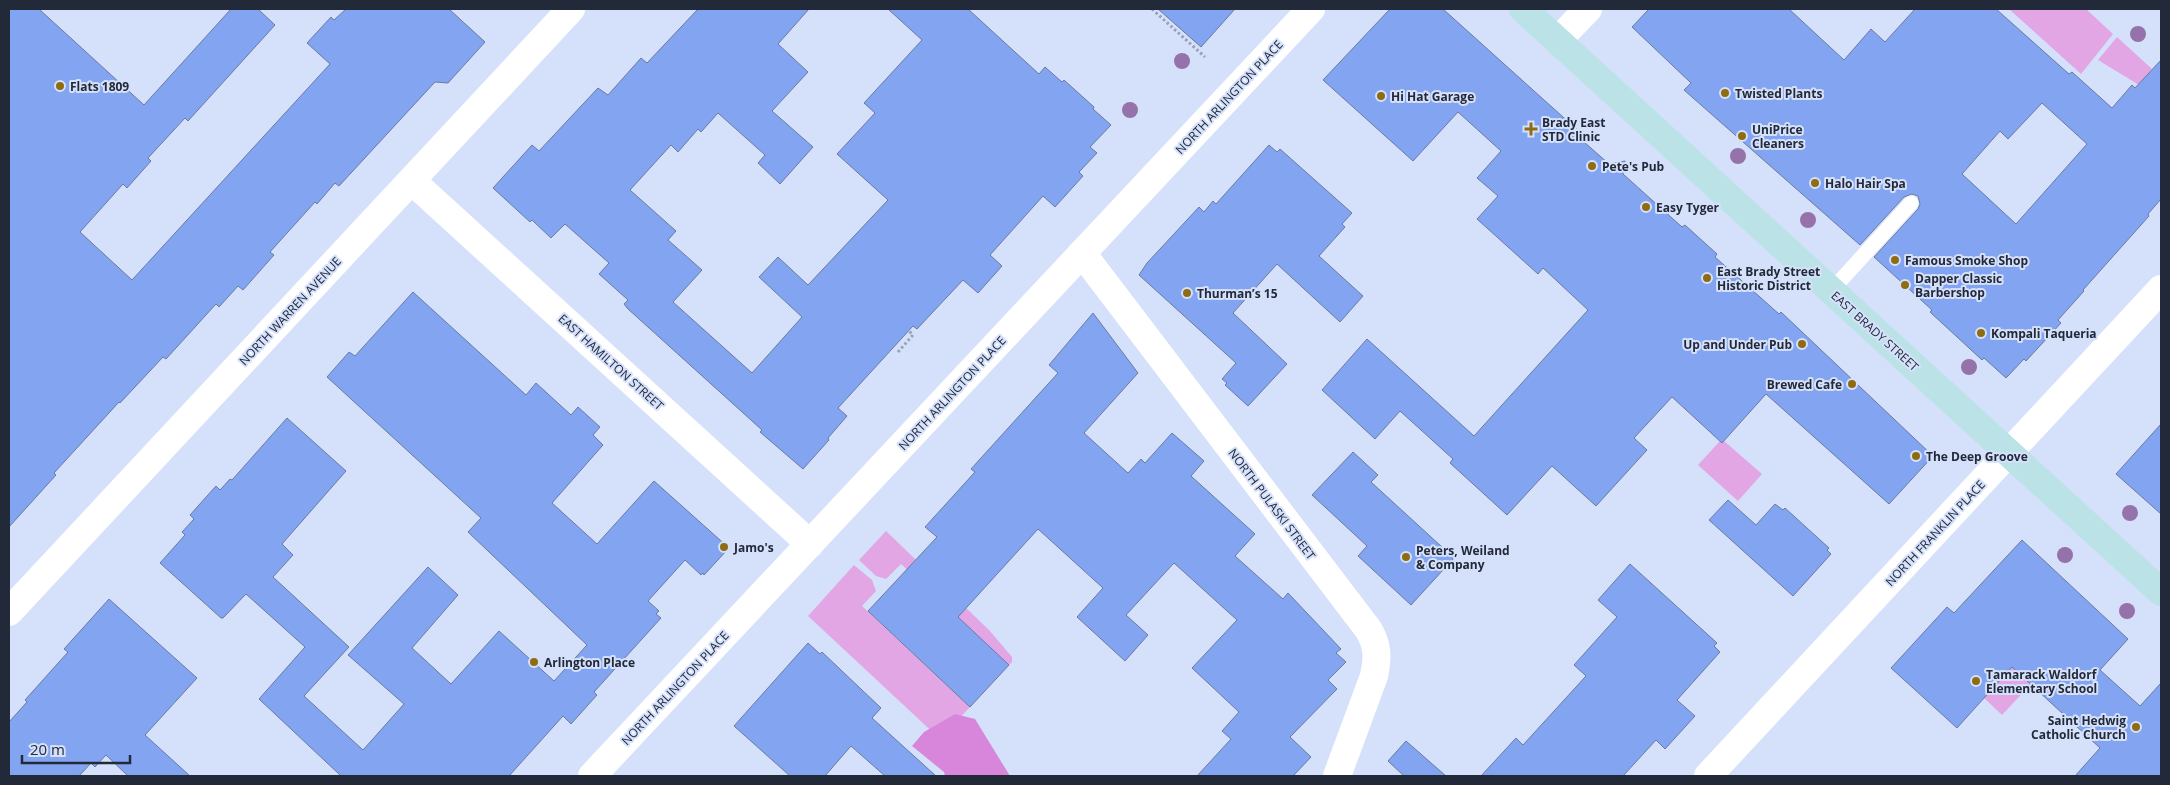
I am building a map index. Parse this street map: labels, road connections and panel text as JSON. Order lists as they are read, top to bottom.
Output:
{
  "streets": {
    "main road": ["EAST BRADY STREET"],
    "street": [
      "NORTH ARLINGTON PLACE",
      "NORTH WARREN AVENUE",
      "EAST HAMILTON STREET",
      "NORTH PULASKI STREET",
      "NORTH FRANKLIN PLACE"
    ]
  },
  "crossings": [
    ["NORTH ARLINGTON PLACE", "EAST HAMILTON STREET"],
    ["NORTH ARLINGTON PLACE", "NORTH PULASKI STREET"],
    ["NORTH WARREN AVENUE", "EAST HAMILTON STREET"],
    ["EAST BRADY STREET", "NORTH FRANKLIN PLACE"]
  ],
  "places": {
    "other": [
      "Flats 1809",
      "Twisted Plants",
      "Hi Hat Garage",
      "UniPrice Cleaners",
      "Pete's Pub",
      "Halo Hair Spa",
      "Easy Tyger",
      "Famous Smoke Shop",
      "East Brady Street Historic District",
      "Dapper Classic Barbershop",
      "Thurman’s 15",
      "Kompali Taqueria",
      "Up and Under Pub",
      "Brewed Cafe",
      "The Deep Groove",
      "Jamo's",
      "Peters, Weiland & Company",
      "Arlington Place",
      "Tamarack Waldorf Elementary School",
      "Saint Hedwig Catholic Church"
    ],
    "health": ["Brady East STD Clinic"]
  },
  "scale_bar": "20 m"
}
